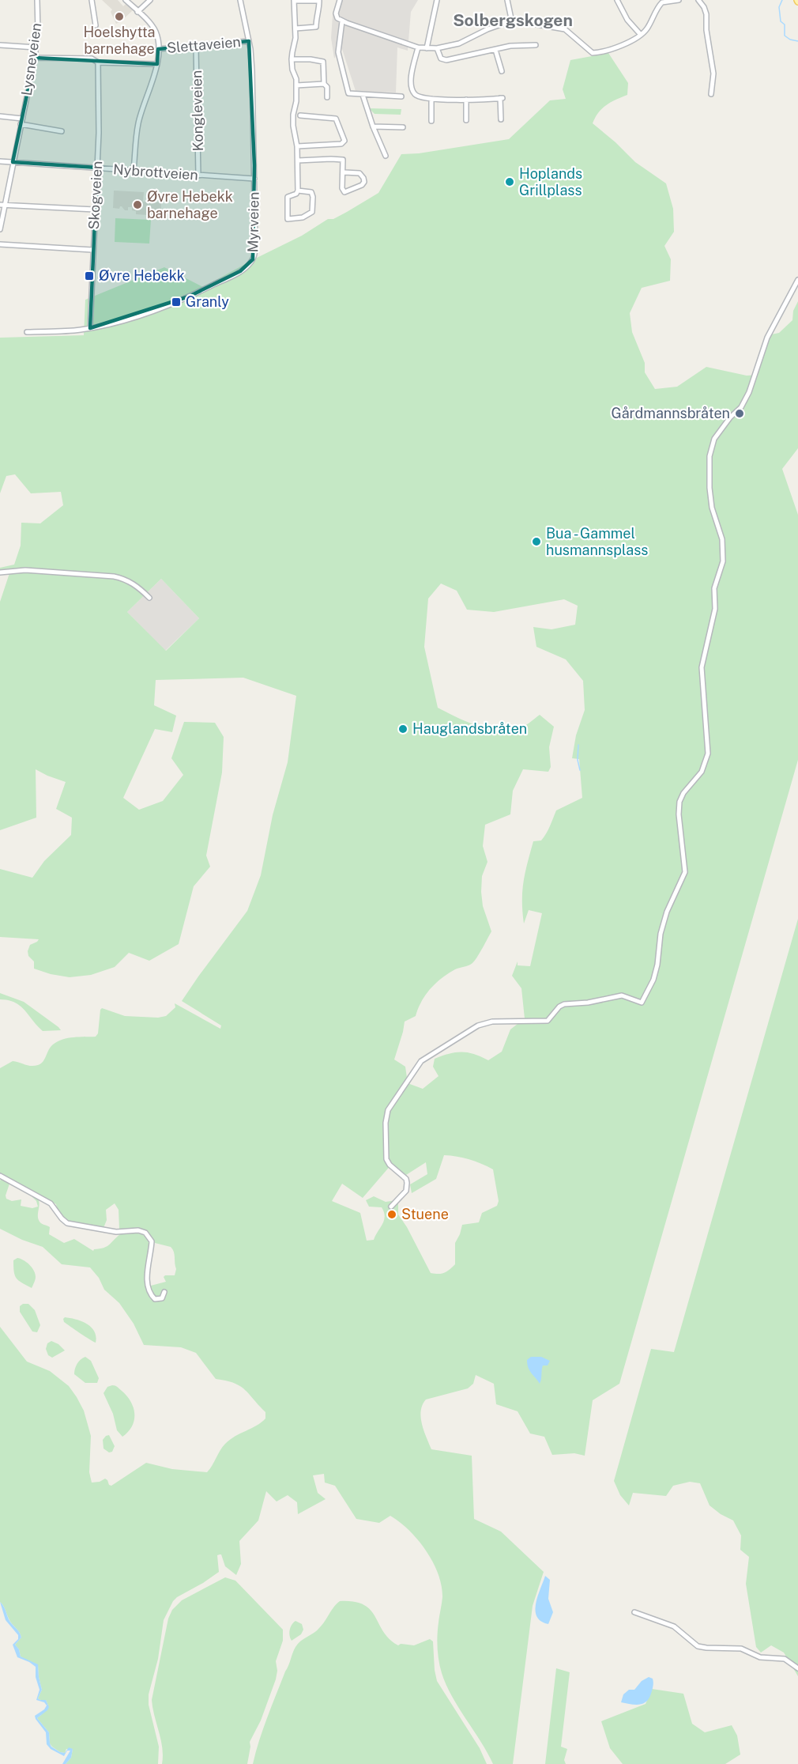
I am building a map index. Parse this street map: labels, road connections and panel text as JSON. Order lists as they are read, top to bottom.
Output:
{
  "streets": {
    "street": [
      "Slettaveien",
      "Lysneveien",
      "Kongleveien",
      "Nybrottveien",
      "Skogveien",
      "Myrveien"
    ]
  },
  "crossings": [
    ["Slettaveien", "Kongleveien"],
    ["Slettaveien", "Myrveien"],
    ["Lysneveien", "Nybrottveien"],
    ["Kongleveien", "Nybrottveien"],
    ["Nybrottveien", "Skogveien"],
    ["Nybrottveien", "Myrveien"],
    ["Skogveien", "Myrveien"]
  ],
  "districts": ["Solbergskogen"],
  "places": {
    "other": [
      "Hoelshytta barnehage",
      "Hoplands Grillplass",
      "Øvre Hebekk barnehage",
      "Gårdmannsbråten",
      "Bua - Gammel husmannsplass",
      "Hauglandsbråten",
      "Stuene"
    ],
    "transit": ["Øvre Hebekk", "Granly"]
  }
}
